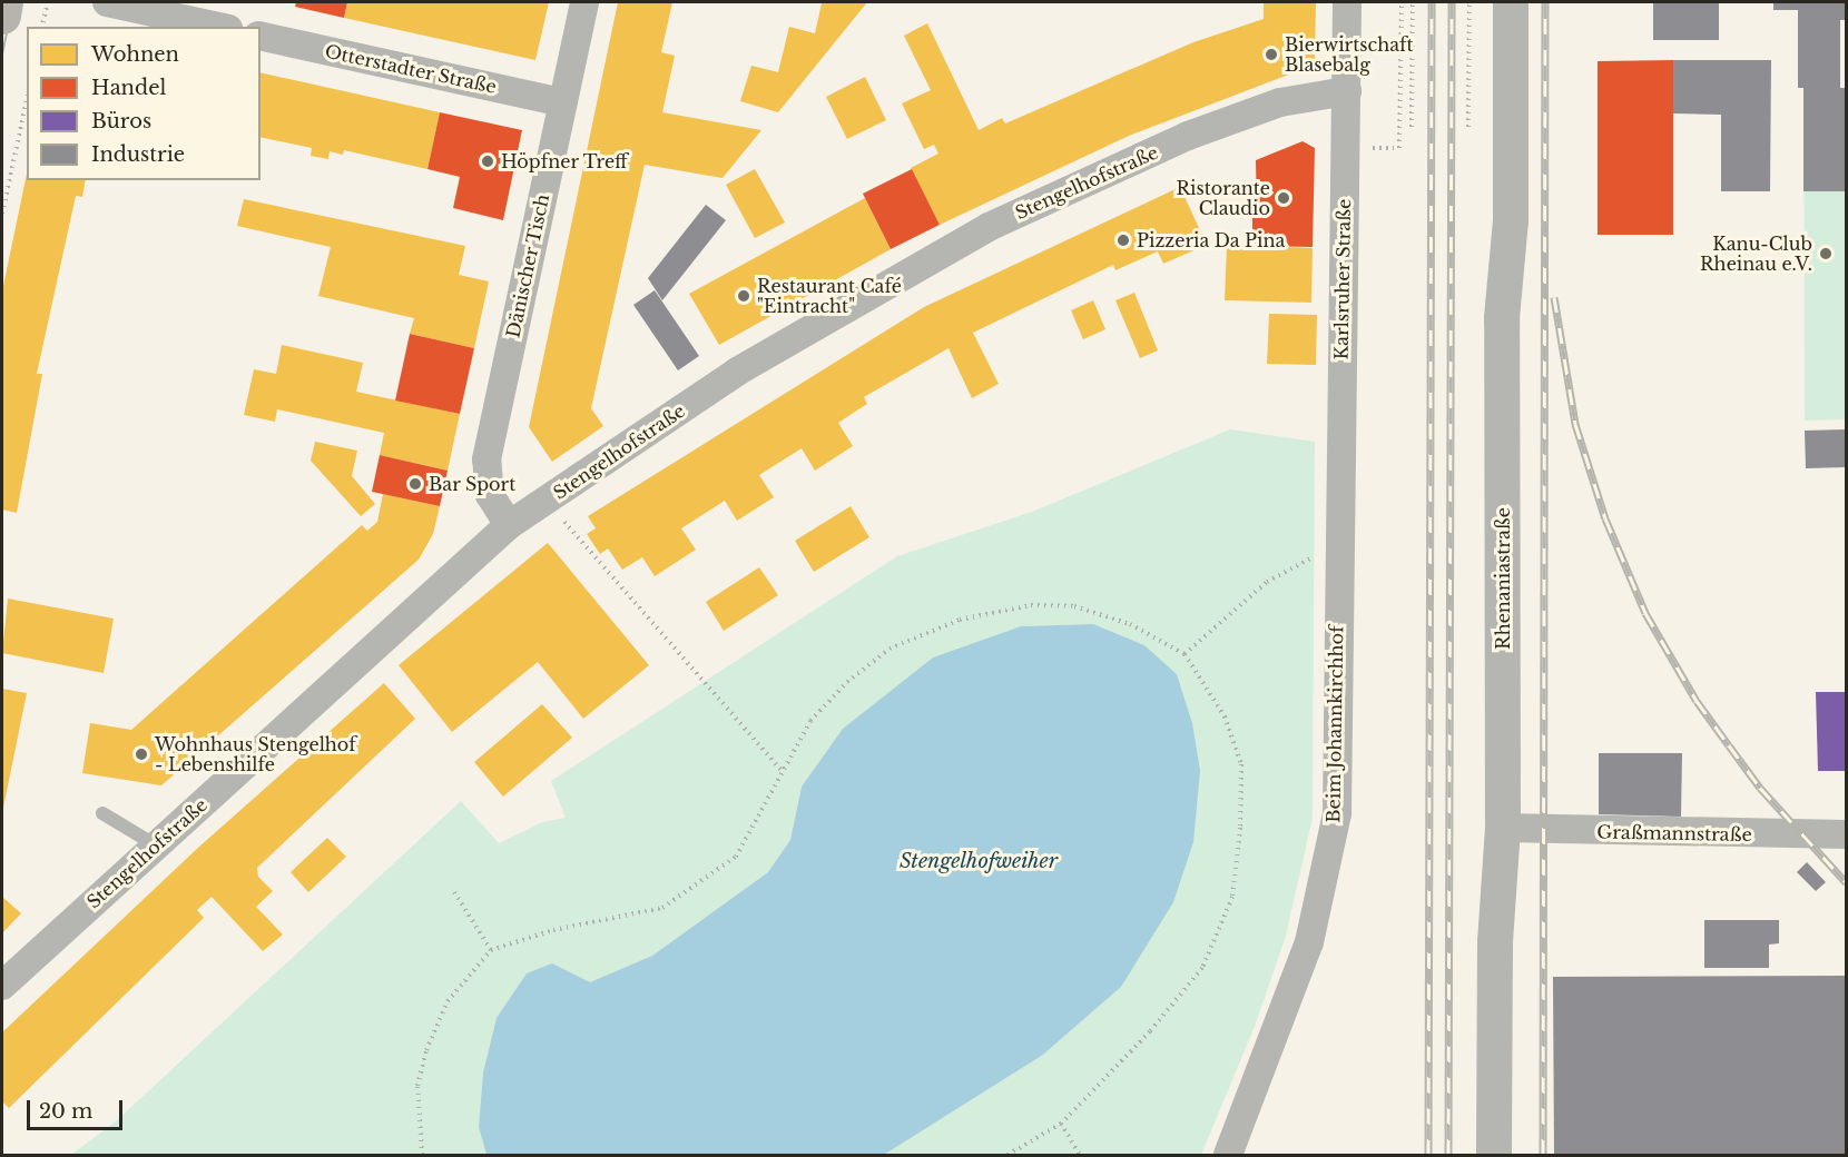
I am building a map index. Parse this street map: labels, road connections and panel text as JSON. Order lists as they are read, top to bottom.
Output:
{
  "streets": {
    "street": [
      "Otterstadter Straße",
      "Stengelhofstraße",
      "Dänischer Tisch",
      "Karlsruher Straße",
      "Rhenaniastraße",
      "Beim Johannkirchhof",
      "Graßmannstraße"
    ]
  },
  "crossings": [
    ["Otterstadter Straße", "Dänischer Tisch"],
    ["Stengelhofstraße", "Dänischer Tisch"],
    ["Stengelhofstraße", "Karlsruher Straße"],
    ["Karlsruher Straße", "Beim Johannkirchhof"],
    ["Rhenaniastraße", "Graßmannstraße"]
  ],
  "water": ["Stengelhofweiher"],
  "places": [
    "Bierwirtschaft Blasebalg",
    "Höpfner Treff",
    "Ristorante Claudio",
    "Pizzeria Da Pina",
    "Kanu-Club Rheinau e.V.",
    "Restaurant Café \"Eintracht\"",
    "Bar Sport",
    "Wohnhaus Stengelhof - Lebenshilfe"
  ],
  "legend": [
    "Wohnen",
    "Handel",
    "Büros",
    "Industrie"
  ],
  "scale_bar": "20 m"
}
